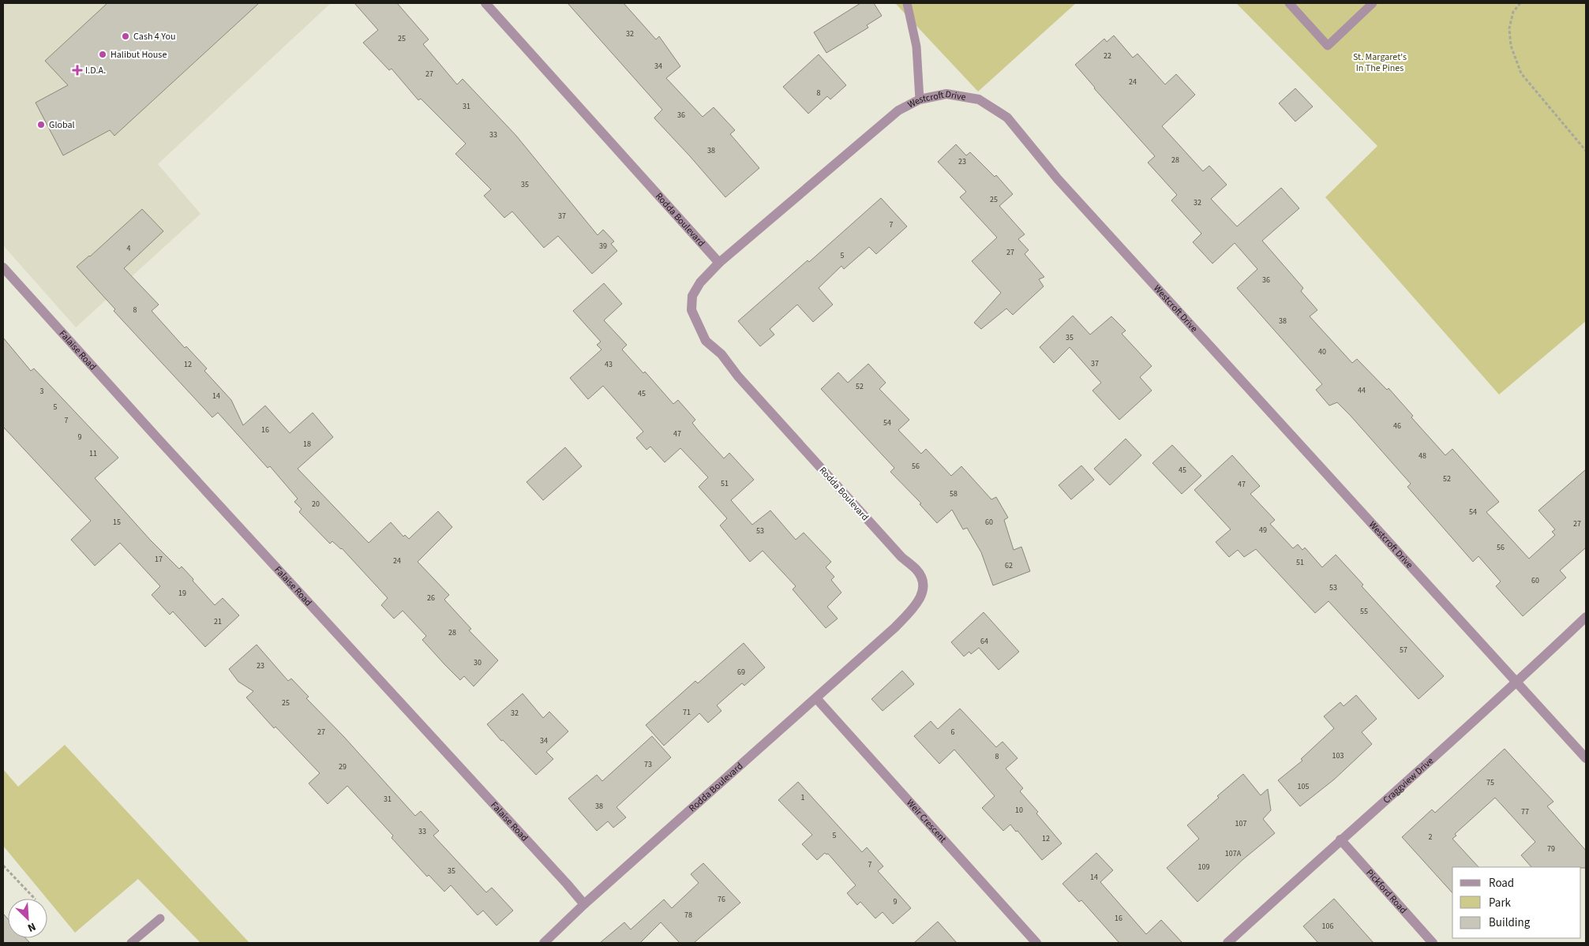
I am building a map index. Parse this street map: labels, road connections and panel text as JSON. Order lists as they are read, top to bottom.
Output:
{
  "streets": {
    "street": [
      "Westcroft Drive",
      "Rodda Boulevard",
      "Falaise Road",
      "Craggview Drive",
      "Weir Crescent",
      "Pickford Road"
    ]
  },
  "crossings": [
    ["Westcroft Drive", "Rodda Boulevard"],
    ["Westcroft Drive", "Craggview Drive"],
    ["Rodda Boulevard", "Falaise Road"],
    ["Rodda Boulevard", "Weir Crescent"],
    ["Craggview Drive", "Pickford Road"]
  ],
  "parks": ["St. Margaret's In The Pines"],
  "places": {
    "other": ["Cash 4 You", "Halibut House", "Global"],
    "health": ["I.D.A."]
  },
  "house_numbers": [
    "32",
    "25",
    "22",
    "34",
    "27",
    "24",
    "8",
    "31",
    "36",
    "33",
    "38",
    "28",
    "23",
    "35",
    "25",
    "32",
    "37",
    "7",
    "39",
    "4",
    "27",
    "5",
    "36",
    "8",
    "38",
    "35",
    "40",
    "37",
    "12",
    "43",
    "52",
    "44",
    "3",
    "45",
    "14",
    "5",
    "7",
    "54",
    "46",
    "16",
    "47",
    "9",
    "18",
    "11",
    "48",
    "56",
    "45",
    "52",
    "51",
    "47",
    "58",
    "20",
    "54",
    "15",
    "60",
    "27",
    "49",
    "53",
    "56",
    "17",
    "24",
    "51",
    "62",
    "60",
    "53",
    "19",
    "26",
    "55",
    "21",
    "28",
    "64",
    "57",
    "30",
    "23",
    "69",
    "25",
    "71",
    "32",
    "27",
    "6",
    "34",
    "103",
    "8",
    "73",
    "29",
    "75",
    "105",
    "1",
    "31",
    "38",
    "10",
    "77",
    "107",
    "33",
    "5",
    "2",
    "12",
    "79",
    "107A",
    "7",
    "109",
    "35",
    "14",
    "76",
    "9",
    "78",
    "16",
    "106"
  ],
  "legend": ["Road", "Park", "Building"],
  "north": "bottom right"
}
